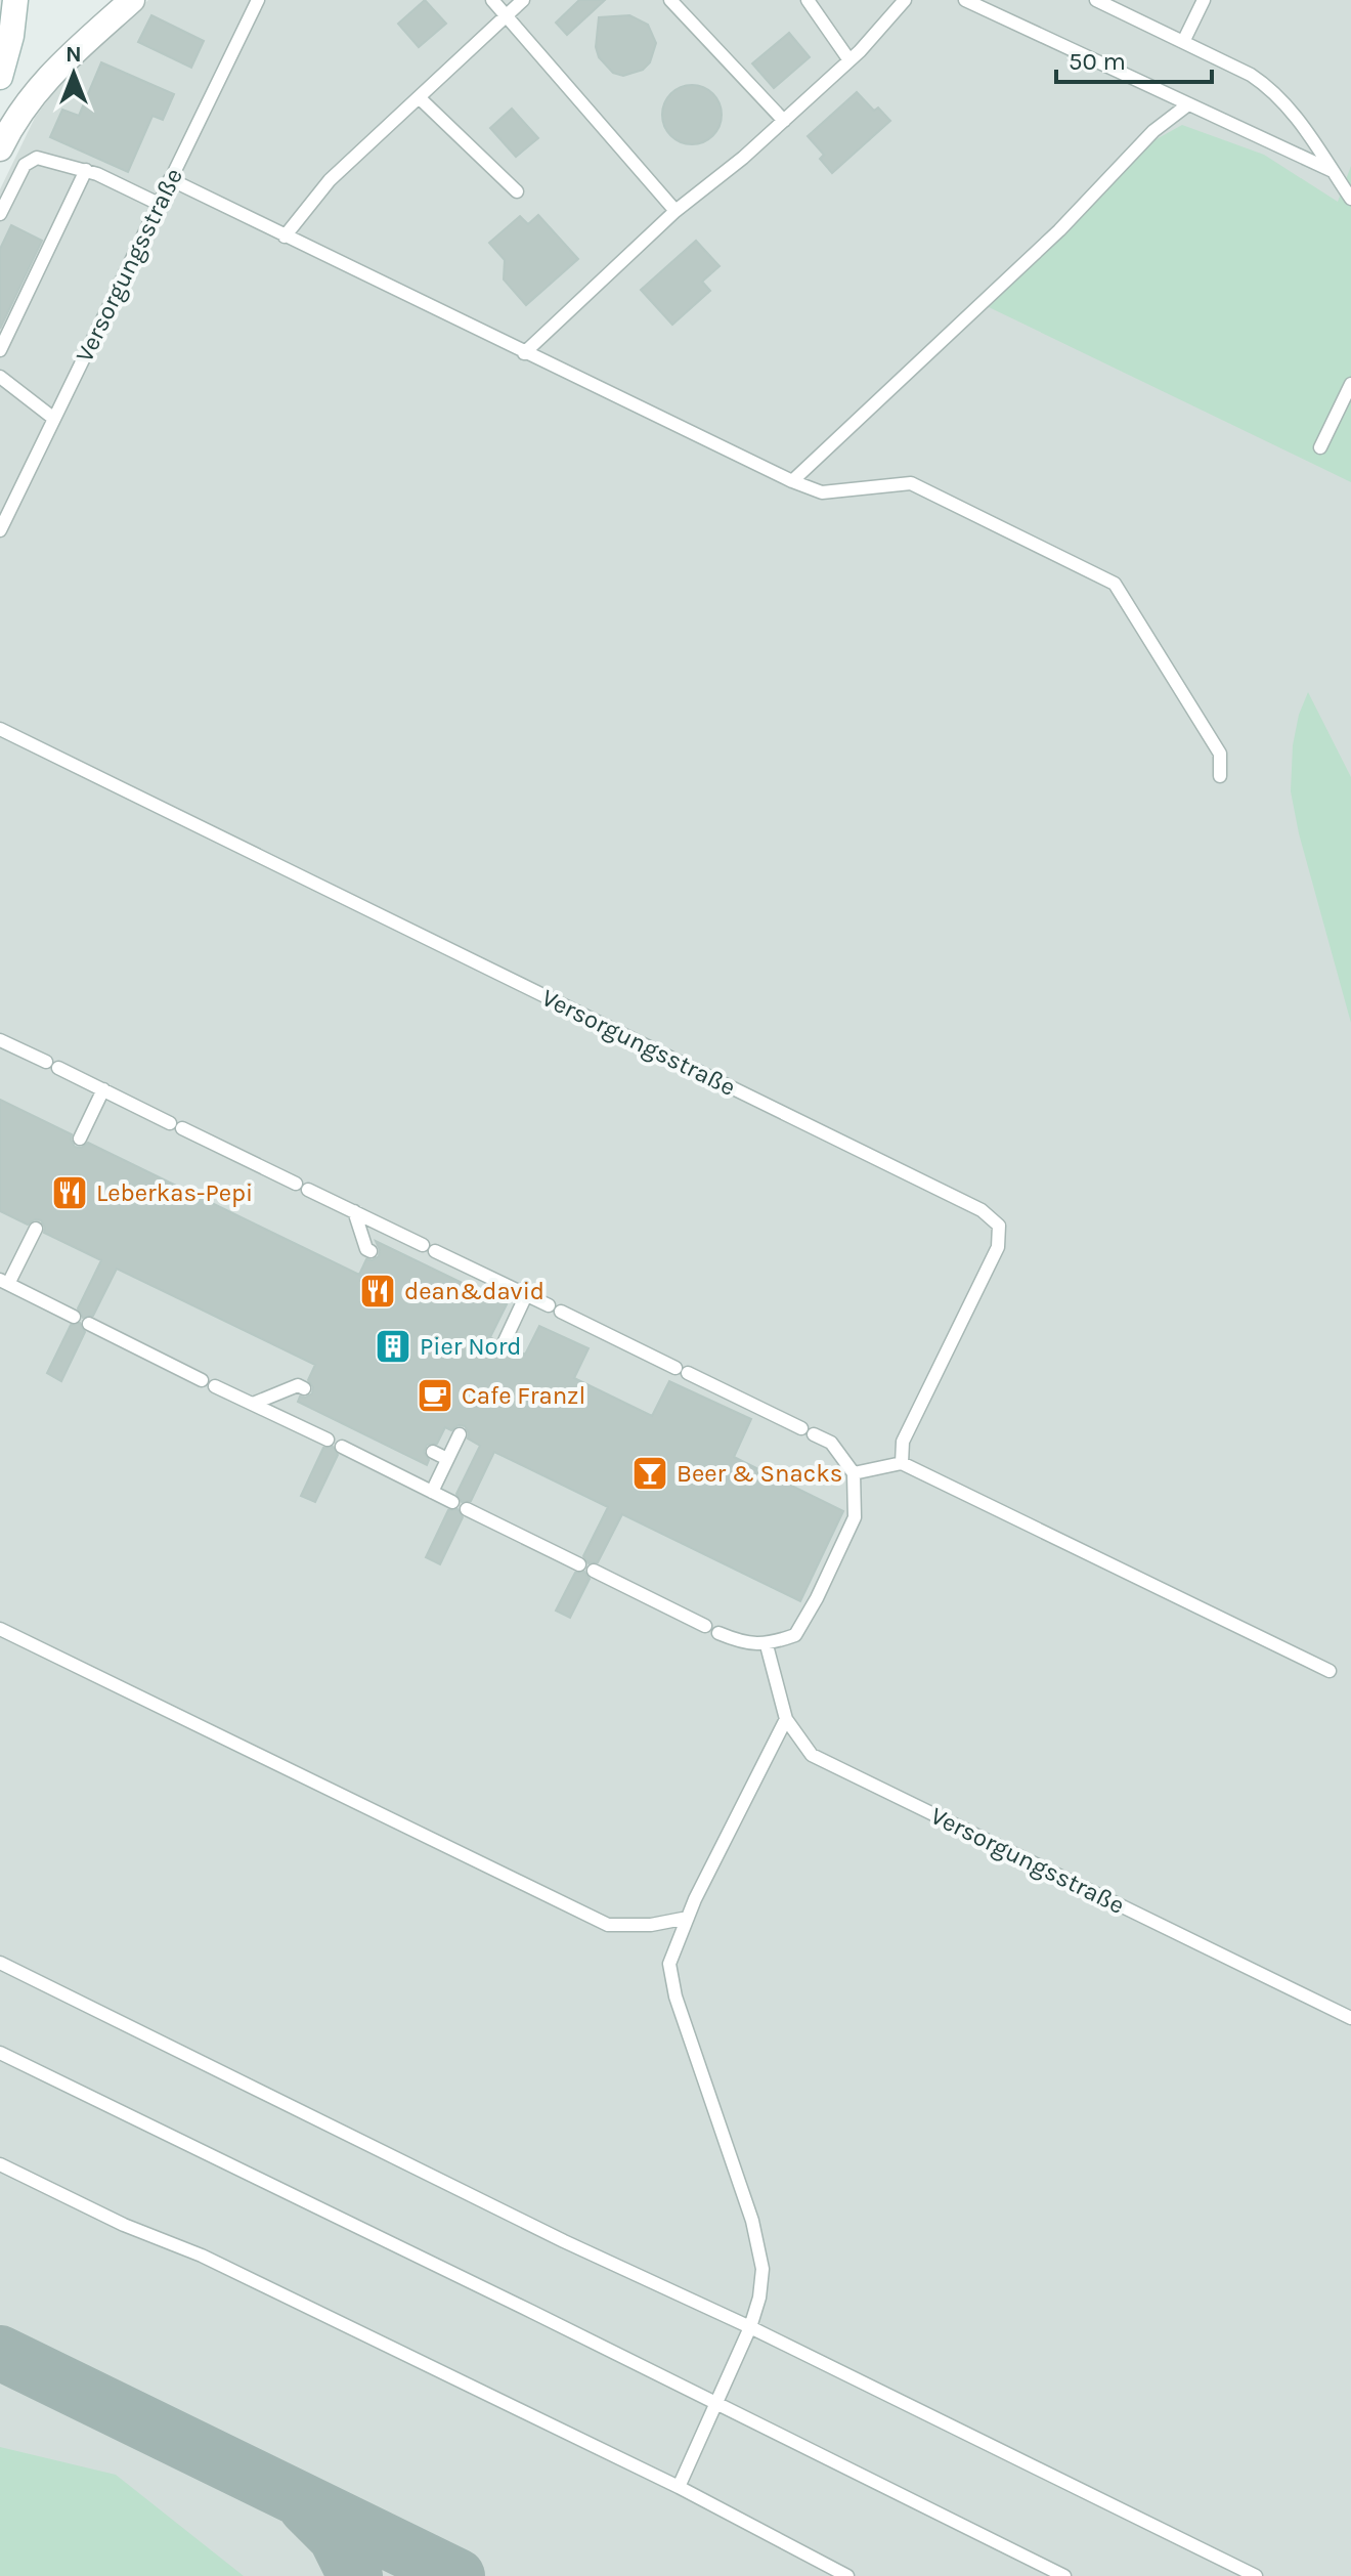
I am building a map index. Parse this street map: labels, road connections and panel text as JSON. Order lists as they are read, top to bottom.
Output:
{
  "streets": {
    "lane": ["Versorgungsstraße"]
  },
  "places": {
    "restaurant": ["Leberkas-Pepi", "dean&david"],
    "building": ["Pier Nord"],
    "cafe": ["Cafe Franzl"],
    "bar": ["Beer & Snacks"]
  },
  "scale_bar": "50 m",
  "north": "top"
}
